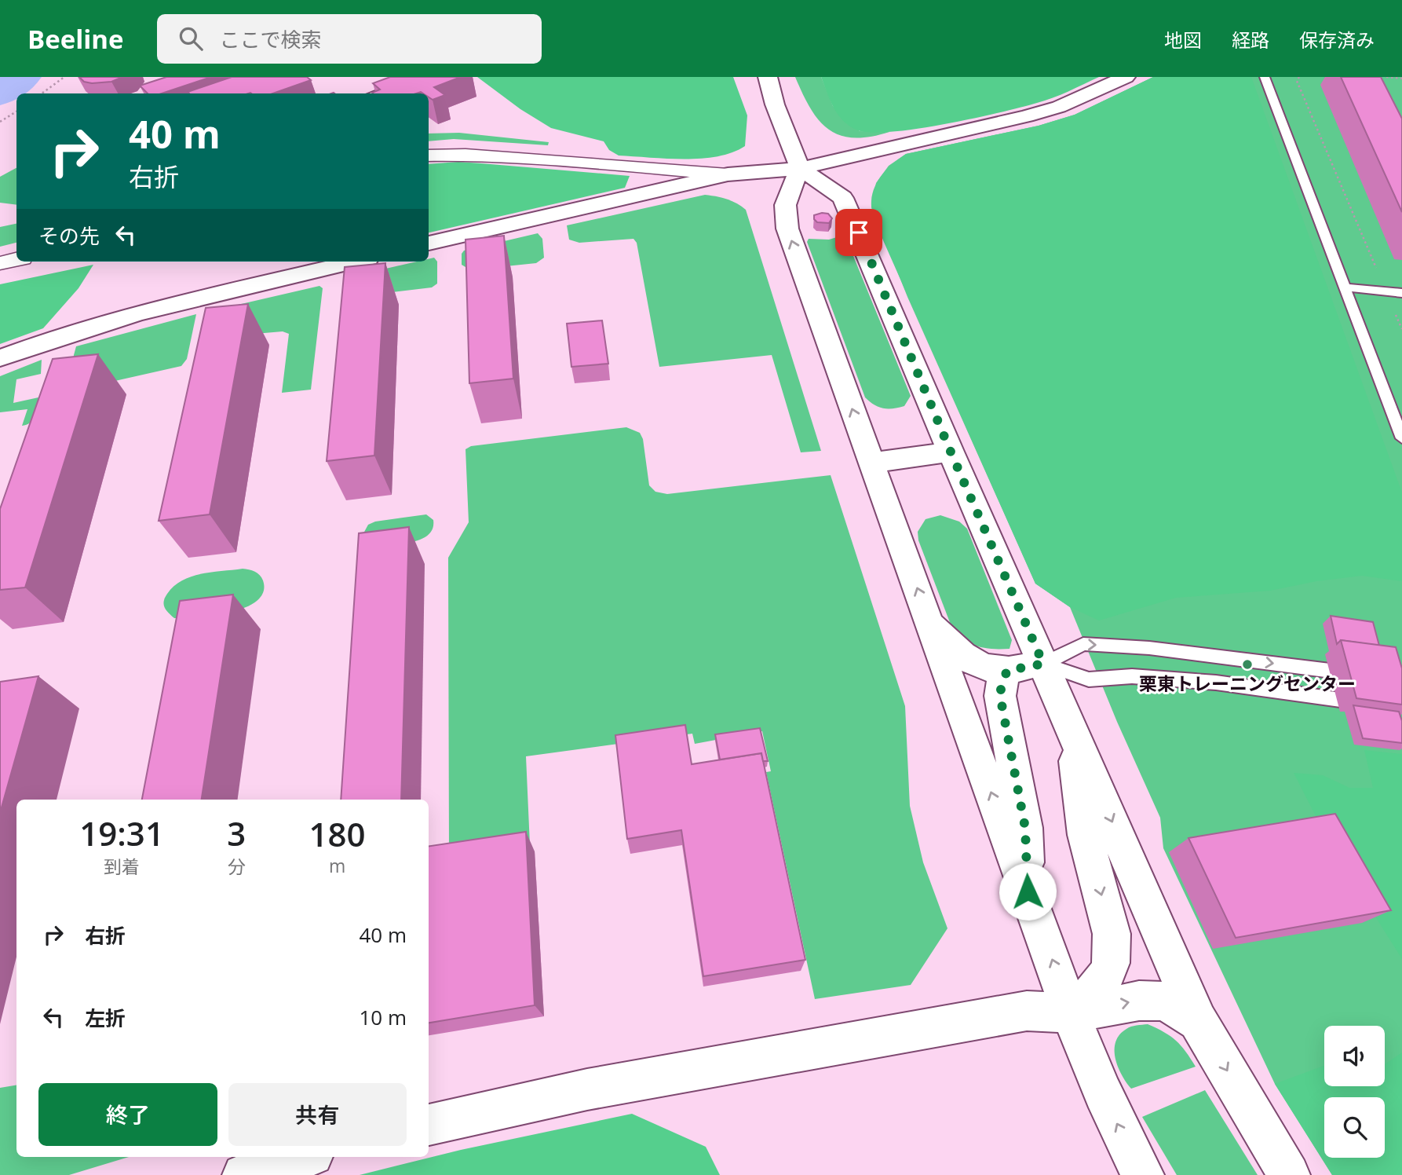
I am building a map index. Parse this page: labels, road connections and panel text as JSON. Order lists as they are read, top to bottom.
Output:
{
  "places": ["栗東トレーニングセンター"],
  "page": {
    "header": "Beeline",
    "search": "ここで検索",
    "nav": ["地図", "経路", "保存済み"],
    "turn": ["40 m", "右折"],
    "then": "その先",
    "eta": [
      "19:31",
      "到着",
      "3",
      "分",
      "180",
      "m"
    ],
    "list": [
      {
        "name": "右折",
        "value": "40 m"
      },
      {
        "name": "左折",
        "value": "10 m"
      }
    ],
    "buttons": ["終了", "共有"]
  }
}
